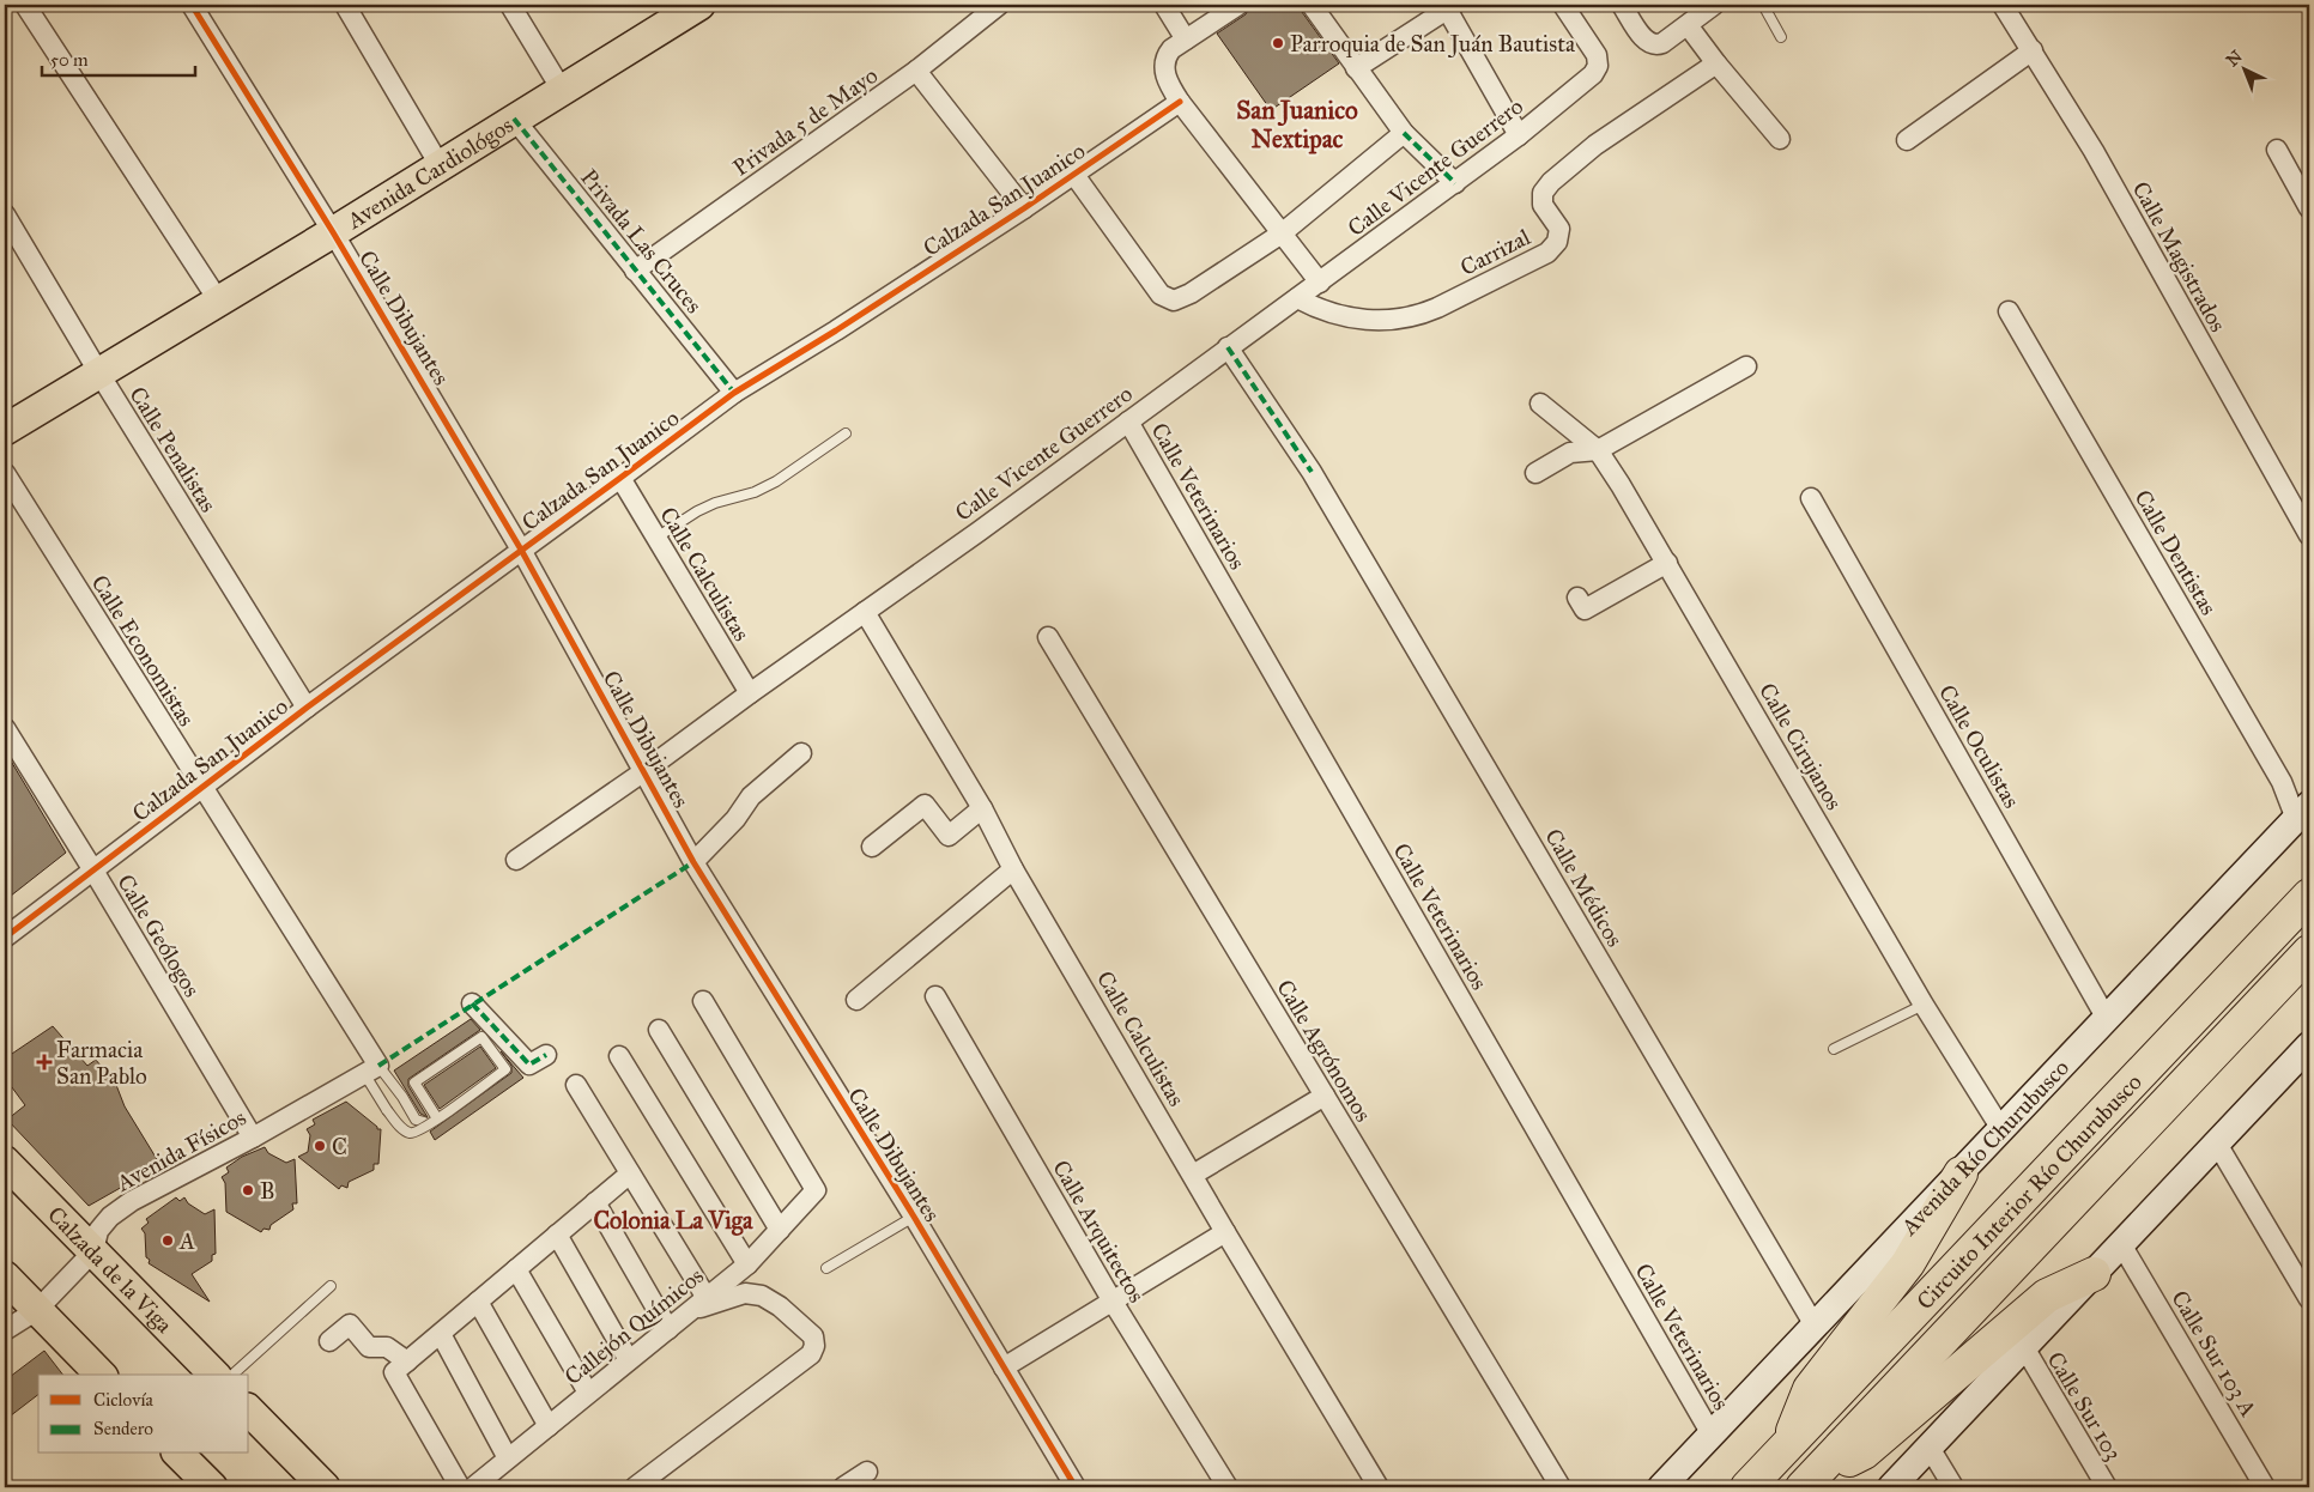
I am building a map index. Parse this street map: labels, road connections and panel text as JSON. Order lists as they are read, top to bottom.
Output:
{
  "streets": {
    "highway": ["Circuito Interior Río Churubusco"],
    "main road": ["Avenida Cardiológos", "Avenida Río Churubusco", "Calzada de la Viga"],
    "street": [
      "Privada 5 de Mayo",
      "Calle Vicente Guerrero",
      "Calzada San Juanico",
      "Privada Las Cruces",
      "Carrizal",
      "Calle Magistrados",
      "Calle Dibujantes",
      "Calle Penalistas",
      "Calle Veterinarios",
      "Calle Dentistas",
      "Calle Calculistas",
      "Calle Economistas",
      "Calle Cirujanos",
      "Calle Oculistas",
      "Calle Médicos",
      "Calle Geólogos",
      "Calle Agrónomos",
      "Avenida Físicos",
      "Calle Arquitectos",
      "Callejón Químicos",
      "Calle Sur 103 A",
      "Calle Sur 103"
    ]
  },
  "crossings": [
    ["Privada 5 de Mayo", "Privada Las Cruces"],
    ["Calle Vicente Guerrero", "Carrizal"],
    ["Calle Vicente Guerrero", "Calle Dibujantes"],
    ["Calle Vicente Guerrero", "Calle Veterinarios"],
    ["Calle Vicente Guerrero", "Calle Calculistas"],
    ["Calle Vicente Guerrero", "Calle Médicos"],
    ["Avenida Cardiológos", "Privada Las Cruces"],
    ["Avenida Cardiológos", "Calle Dibujantes"],
    ["Avenida Cardiológos", "Calle Penalistas"],
    ["Calzada San Juanico", "Privada Las Cruces"],
    ["Calzada San Juanico", "Calle Dibujantes"],
    ["Calzada San Juanico", "Calle Penalistas"],
    ["Calzada San Juanico", "Calle Calculistas"],
    ["Calzada San Juanico", "Calle Economistas"],
    ["Calzada San Juanico", "Calle Geólogos"],
    ["Calle Veterinarios", "Avenida Río Churubusco"],
    ["Calle Dentistas", "Avenida Río Churubusco"],
    ["Calle Economistas", "Avenida Físicos"],
    ["Calle Cirujanos", "Avenida Río Churubusco"],
    ["Calle Oculistas", "Avenida Río Churubusco"],
    ["Calle Médicos", "Avenida Río Churubusco"],
    ["Calle Geólogos", "Avenida Físicos"],
    ["Avenida Físicos", "Calzada de la Viga"]
  ],
  "districts": ["San Juanico Nextipac", "Colonia La Viga"],
  "places": {
    "other": [
      "Parroquia de San Juán Bautista",
      "C",
      "B",
      "A"
    ],
    "health": ["Farmacia San Pablo"]
  },
  "legend": ["Ciclovía", "Sendero"],
  "scale_bar": "50 m",
  "north": "top left"
}
